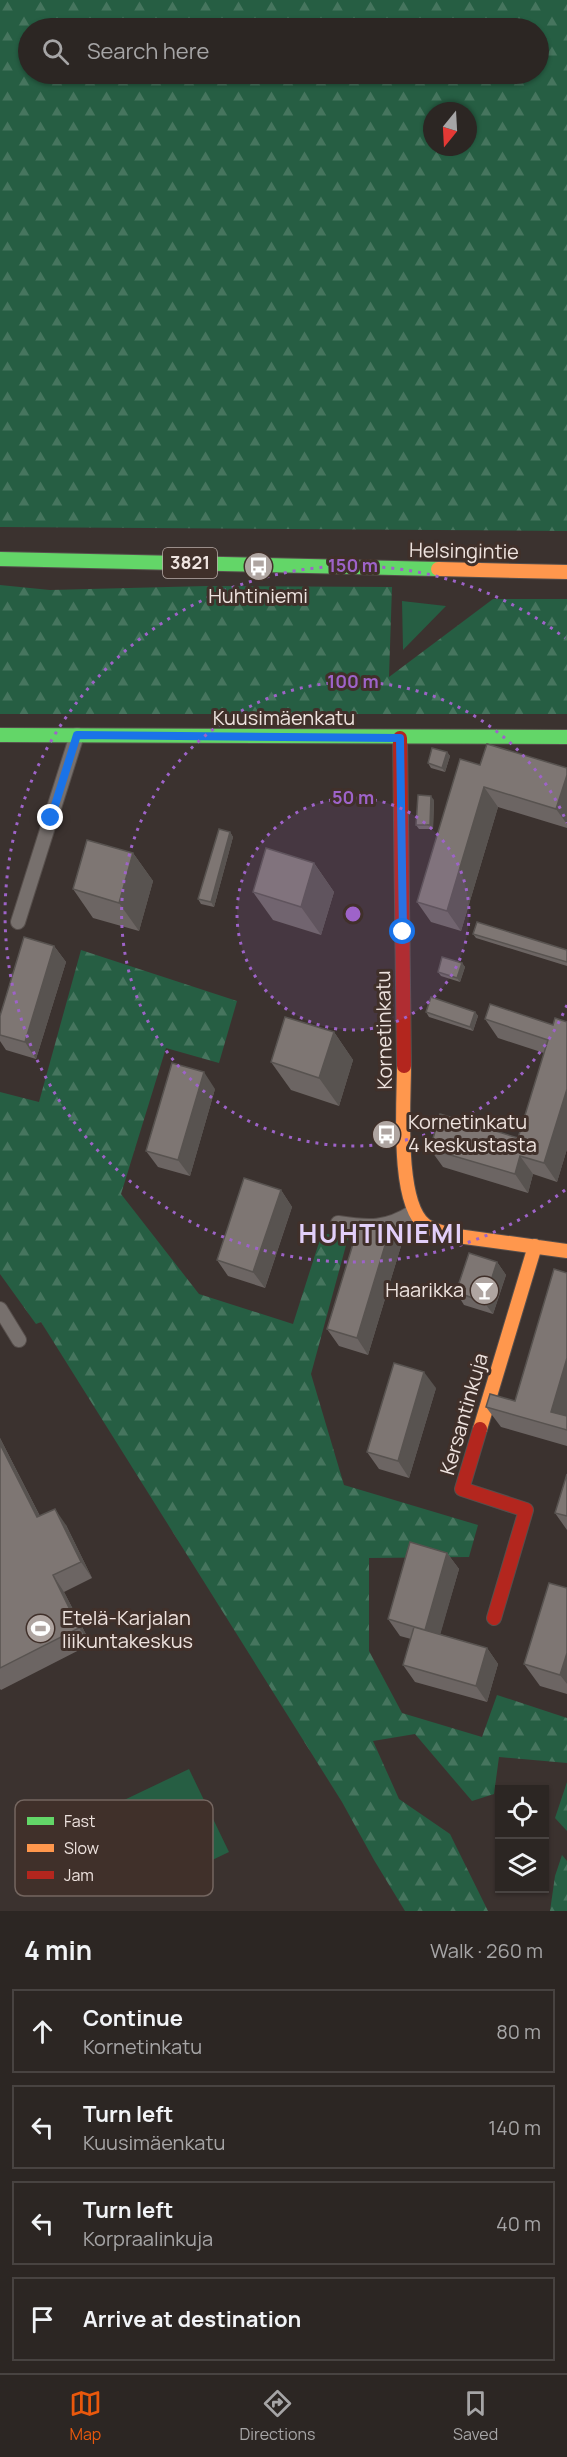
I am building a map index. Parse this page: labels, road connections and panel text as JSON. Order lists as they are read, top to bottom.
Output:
{
  "streets": {
    "street": [
      "Helsingintie",
      "3821",
      "Kuusimäenkatu",
      "Kornetinkatu",
      "Kersantinkuja"
    ]
  },
  "crossings": [
    ["Kuusimäenkatu", "Kornetinkatu"]
  ],
  "districts": ["HUHTINIEMI"],
  "places": {
    "bus stop": ["Huhtiniemi", "Kornetinkatu 4 keskustasta"],
    "bar": ["Haarikka"],
    "sports": ["Etelä-Karjalan liikuntakeskus"]
  },
  "legend": ["Fast", "Slow", "Jam"],
  "north": "bottom",
  "page": {
    "search": "Search here",
    "heading": ["4 min", "Walk · 260 m"],
    "list": [
      ["Continue", "Kornetinkatu", "80 m"],
      ["Turn left", "Kuusimäenkatu", "140 m"],
      ["Turn left", "Korpraalinkuja", "40 m"],
      "Arrive at destination"
    ],
    "nav": ["Map", "Directions", "Saved"]
  },
  "rings": ["150 m", "100 m", "50 m"]
}
